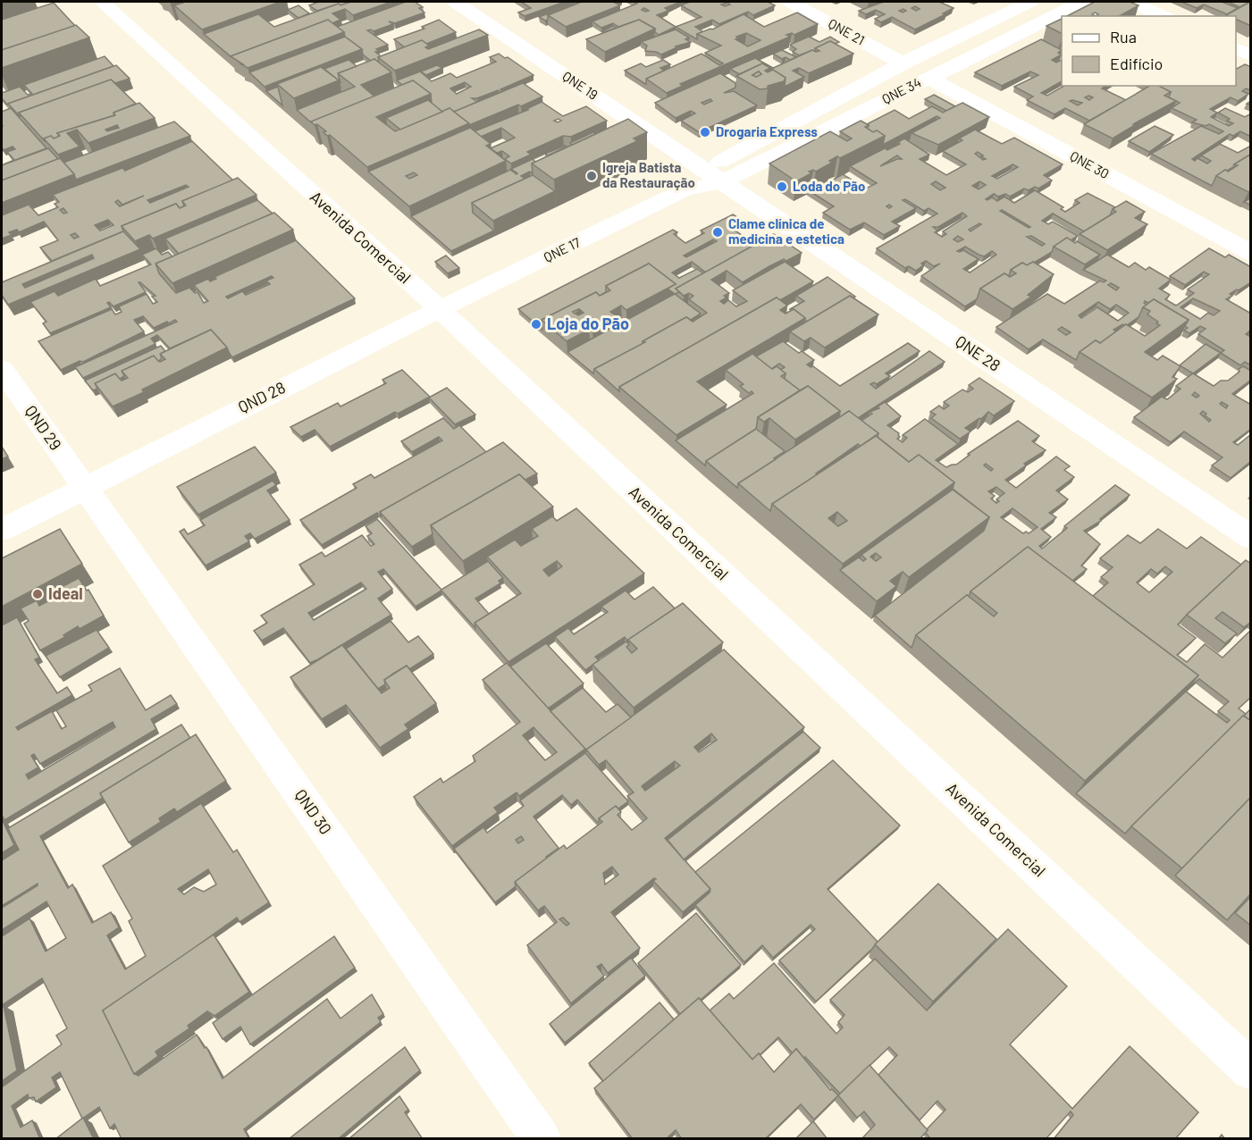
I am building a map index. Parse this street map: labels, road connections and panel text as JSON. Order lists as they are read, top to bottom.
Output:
{
  "streets": {
    "street": [
      "QNE 21",
      "QNE 19",
      "QNE 34",
      "QNE 30",
      "Avenida Comercial",
      "QNE 17",
      "QNE 28",
      "QND 28",
      "QND 29",
      "QND 30"
    ]
  },
  "crossings": [
    ["QNE 21", "QNE 34"],
    ["QNE 19", "QNE 34"],
    ["QNE 19", "QNE 17"],
    ["QNE 19", "QNE 28"],
    ["QNE 34", "QNE 30"],
    ["QNE 34", "QNE 17"],
    ["QNE 34", "QNE 28"],
    ["Avenida Comercial", "QNE 17"],
    ["Avenida Comercial", "QND 28"],
    ["QNE 17", "QNE 28"],
    ["QNE 17", "QND 28"],
    ["QND 28", "QND 29"],
    ["QND 28", "QND 30"],
    ["QND 29", "QND 30"]
  ],
  "places": [
    "Drogaria Express",
    "Igreja Batista da Restauração",
    "Loda do Pão",
    "Clame clínica de medicina e estetica",
    "Loja do Pão",
    "Ideal"
  ],
  "legend": ["Rua", "Edifício"]
}
